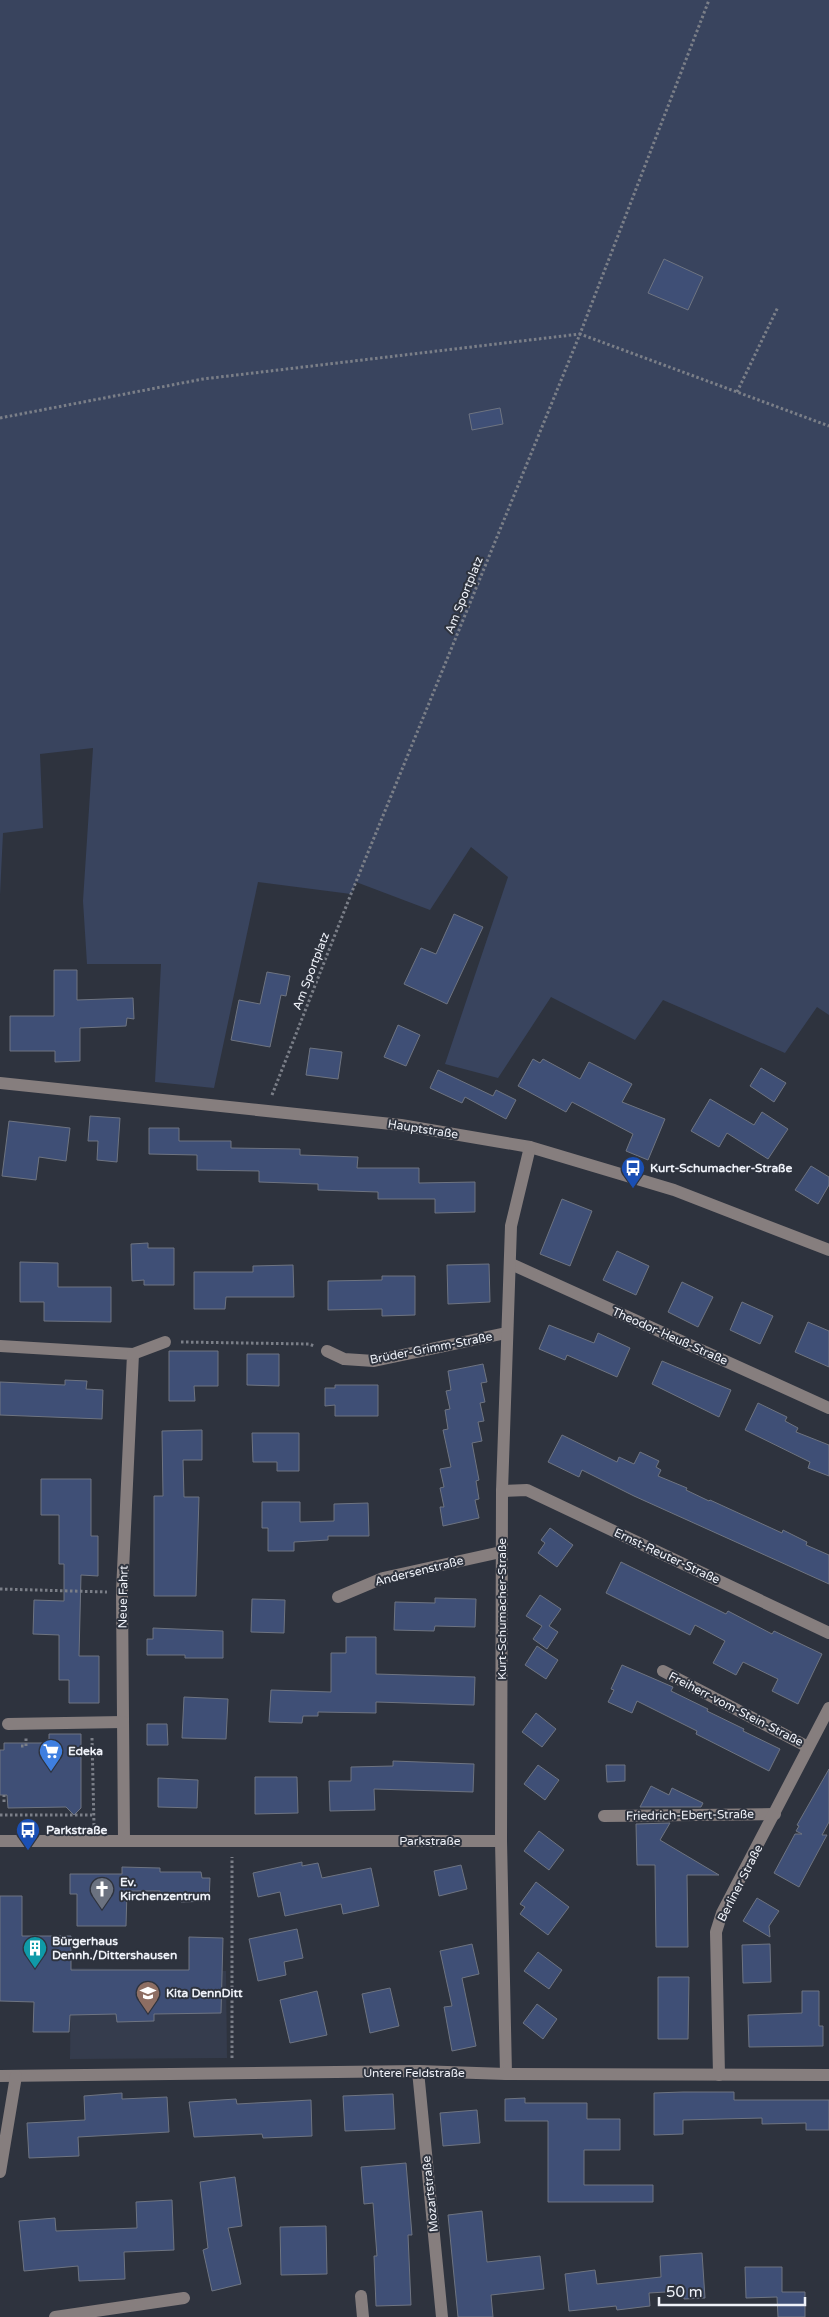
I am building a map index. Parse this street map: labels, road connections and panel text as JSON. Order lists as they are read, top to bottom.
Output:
{
  "streets": {
    "street": [
      "Hauptstraße",
      "Theodor-Heuß-Straße",
      "Brüder-Grimm-Straße",
      "Ernst-Reuter-Straße",
      "Andersenstraße",
      "Neue Fahrt",
      "Kurt-Schumacher-Straße",
      "Freiherr-vom-Stein-Straße",
      "Friedrich-Ebert-Straße",
      "Parkstraße",
      "Berliner Straße",
      "Untere Feldstraße",
      "Mozartstraße"
    ],
    "path": ["Am Sportplatz"]
  },
  "crossings": [
    ["Am Sportplatz", "Hauptstraße"],
    ["Hauptstraße", "Kurt-Schumacher-Straße"],
    ["Theodor-Heuß-Straße", "Kurt-Schumacher-Straße"],
    ["Brüder-Grimm-Straße", "Kurt-Schumacher-Straße"],
    ["Ernst-Reuter-Straße", "Kurt-Schumacher-Straße"],
    ["Andersenstraße", "Kurt-Schumacher-Straße"],
    ["Neue Fahrt", "Parkstraße"],
    ["Kurt-Schumacher-Straße", "Parkstraße"],
    ["Kurt-Schumacher-Straße", "Untere Feldstraße"],
    ["Freiherr-vom-Stein-Straße", "Berliner Straße"],
    ["Friedrich-Ebert-Straße", "Berliner Straße"],
    ["Berliner Straße", "Untere Feldstraße"],
    ["Untere Feldstraße", "Mozartstraße"]
  ],
  "places": {
    "bus stop": ["Kurt-Schumacher-Straße", "Parkstraße"],
    "supermarket": ["Edeka"],
    "church": ["Ev. Kirchenzentrum"],
    "building": ["Bürgerhaus Dennh./Dittershausen"],
    "school or university": ["Kita DennDitt"]
  },
  "scale_bar": "50 m"
}
